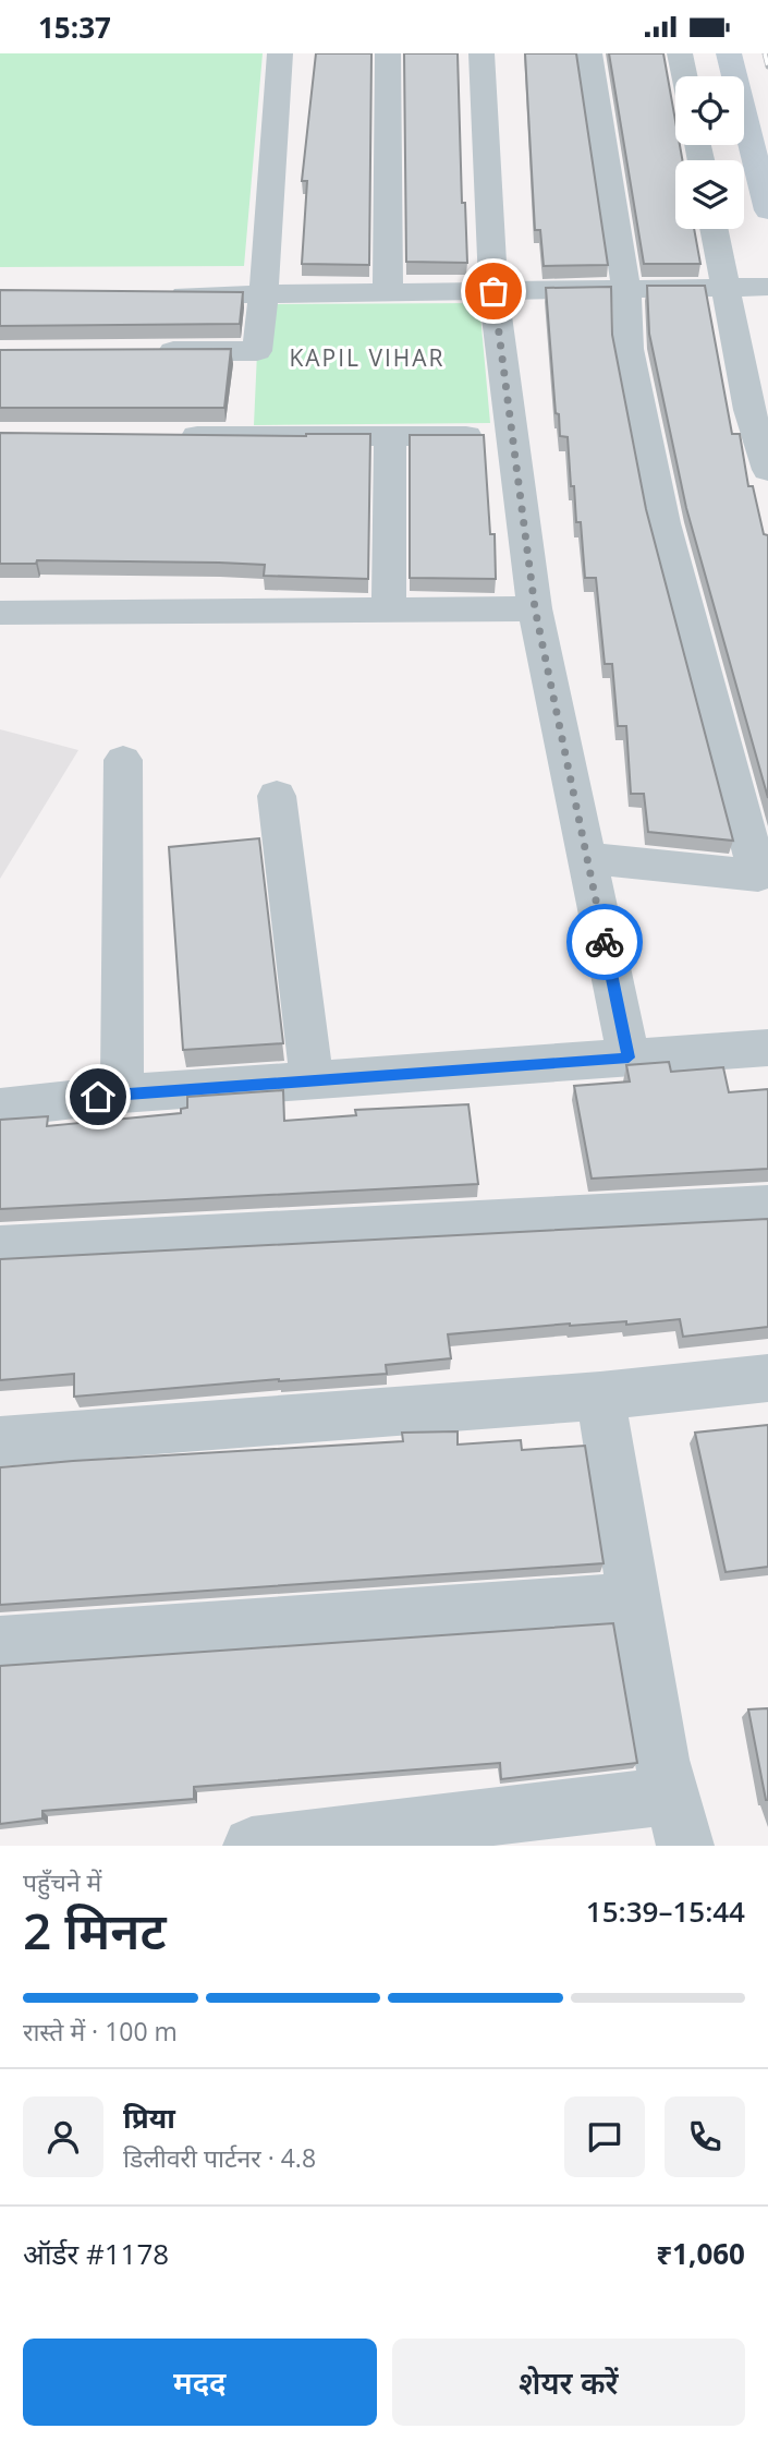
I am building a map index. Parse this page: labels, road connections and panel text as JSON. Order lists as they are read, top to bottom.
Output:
{
  "districts": ["KAPIL VIHAR"],
  "page": {
    "status": "15:37",
    "heading": ["2 मिनट", "पहुँचने में", "15:39–15:44"],
    "panel": [
      "प्रिया",
      "डिलीवरी पार्टनर · 4.8",
      "ऑर्डर #1178",
      "₹1,060"
    ],
    "bar": "रास्ते में · 100 m",
    "buttons": ["मदद", "शेयर करें"]
  }
}
